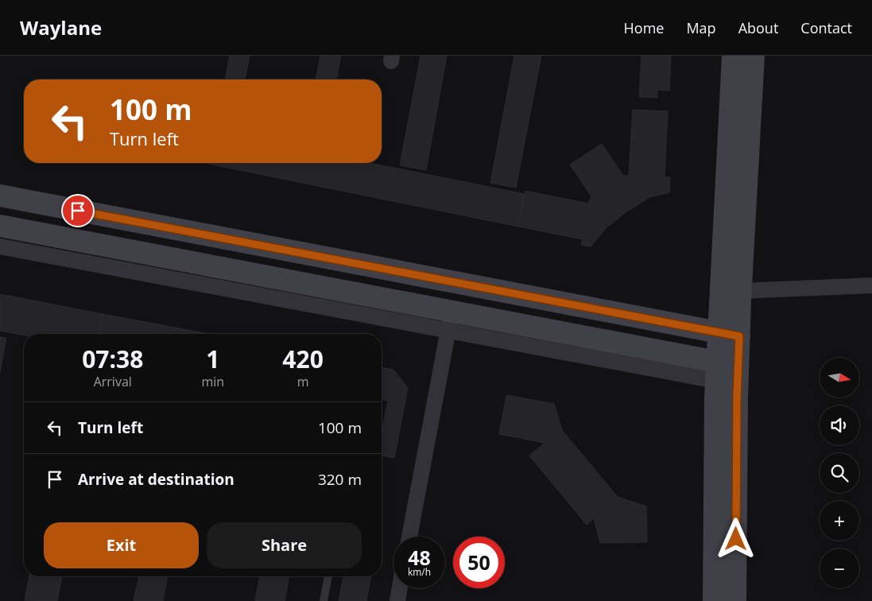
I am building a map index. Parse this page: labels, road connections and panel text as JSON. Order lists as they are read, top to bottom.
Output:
{
  "north": "right",
  "page": {
    "header": "Waylane",
    "nav": [
      "Home",
      "Map",
      "About",
      "Contact"
    ],
    "turn": ["100 m", "Turn left"],
    "eta": [
      "07:38",
      "Arrival",
      "1",
      "min",
      "420",
      "m"
    ],
    "map_buttons": ["+", "−"],
    "list": [
      {
        "name": "Turn left",
        "value": "100 m"
      },
      {
        "name": "Arrive at destination",
        "value": "320 m"
      }
    ],
    "buttons": ["Exit", "Share"],
    "speed": "48 km/h",
    "limit": "50"
  }
}
